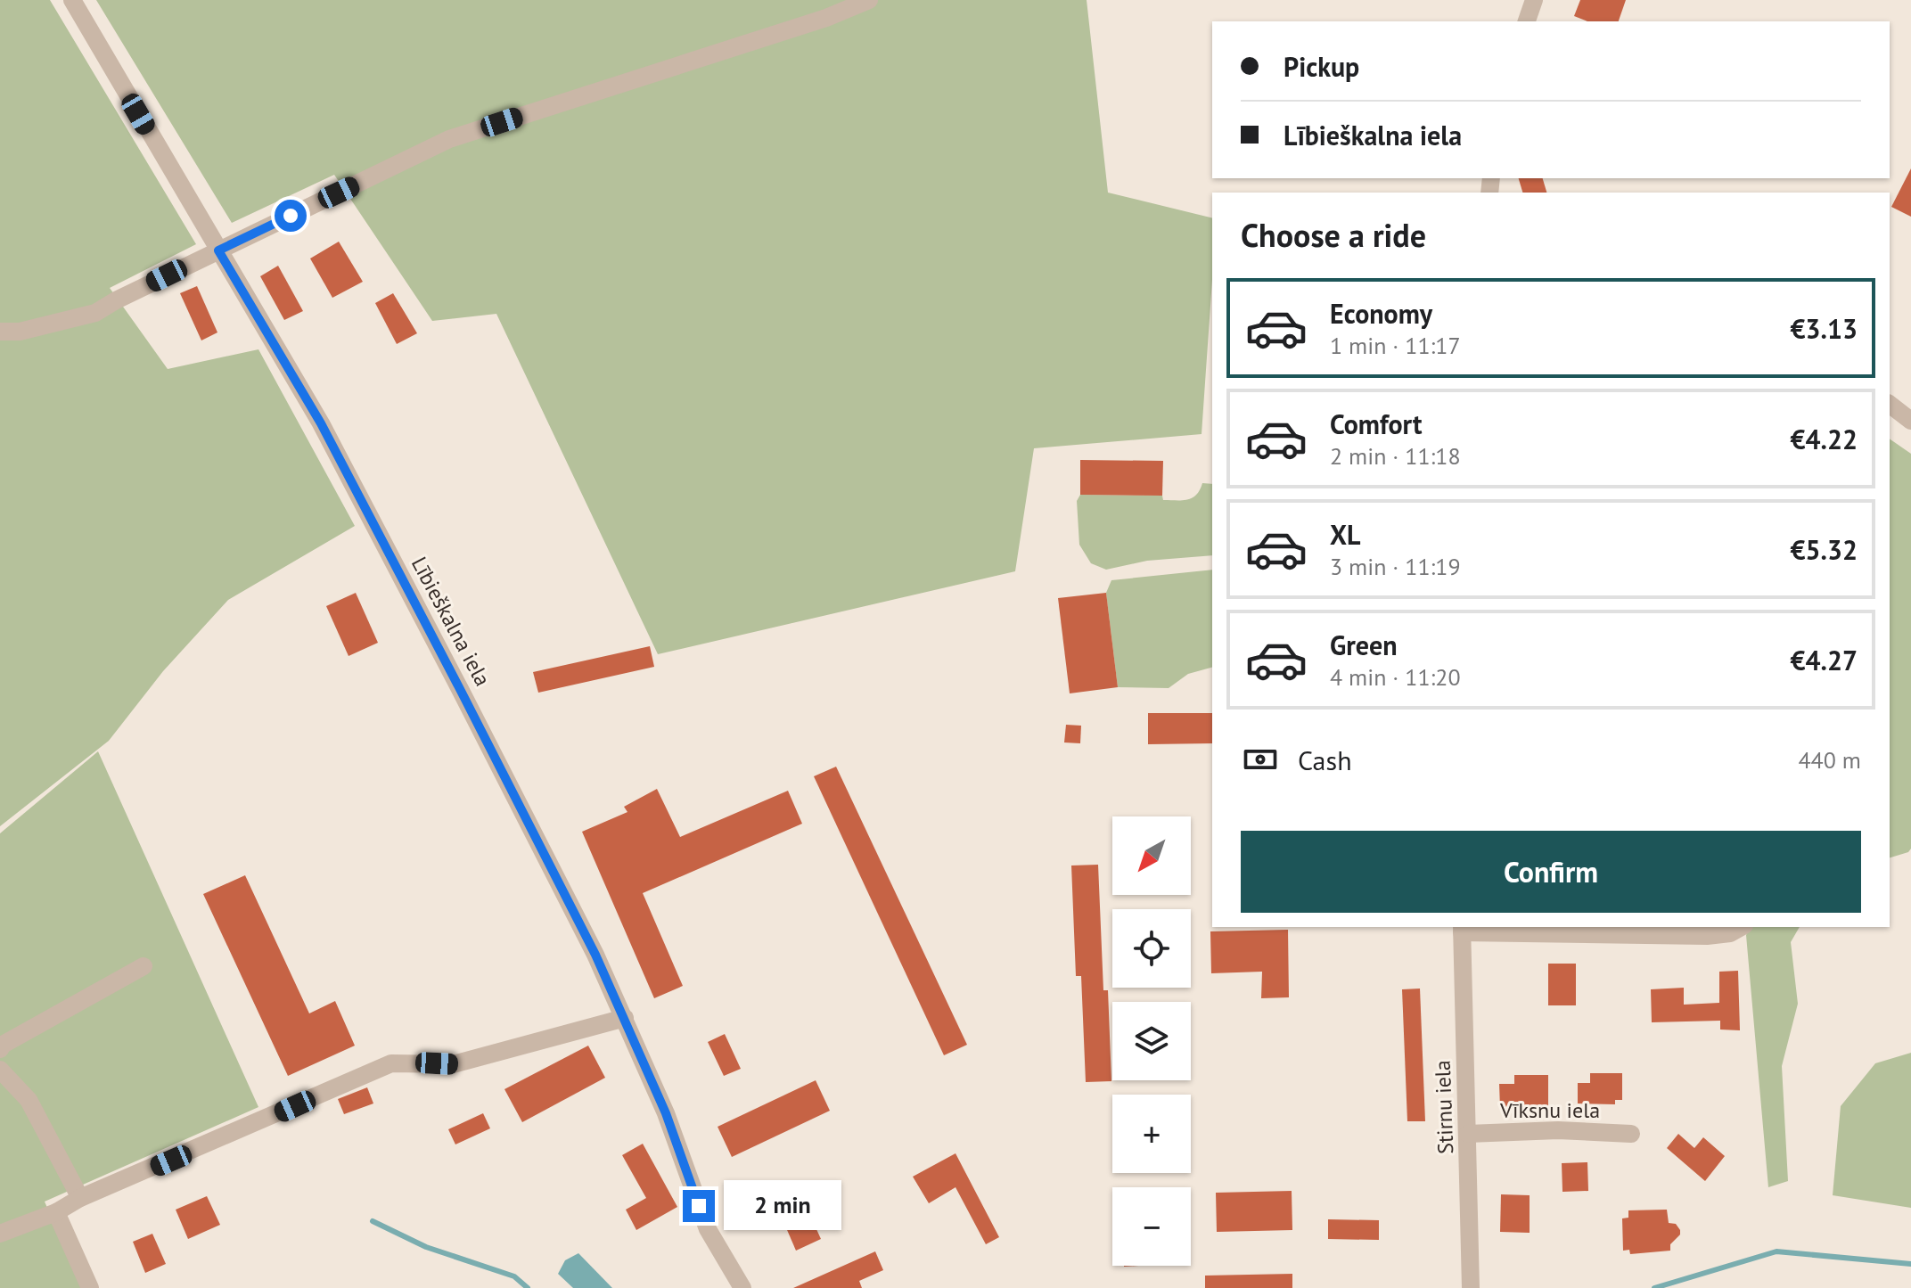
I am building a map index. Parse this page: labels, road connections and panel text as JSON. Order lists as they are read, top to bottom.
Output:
{
  "streets": {
    "street": ["Lībieškalna iela", "Stirnu iela", "Vīksnu iela"]
  },
  "crossings": [
    ["Stirnu iela", "Vīksnu iela"]
  ],
  "north": "bottom left",
  "page": {
    "banner": ["Pickup", "Lībieškalna iela"],
    "heading": "Choose a ride",
    "list": [
      {
        "name": "Economy",
        "note": "1 min · 11:17",
        "value": "€3.13"
      },
      {
        "name": "Comfort",
        "note": "2 min · 11:18",
        "value": "€4.22"
      },
      {
        "name": "XL",
        "note": "3 min · 11:19",
        "value": "€5.32"
      },
      {
        "name": "Green",
        "note": "4 min · 11:20",
        "value": "€4.27"
      }
    ],
    "pay": ["Cash", "440 m"],
    "map_buttons": ["+", "−"],
    "buttons": "Confirm",
    "bubble": "2 min"
  }
}
